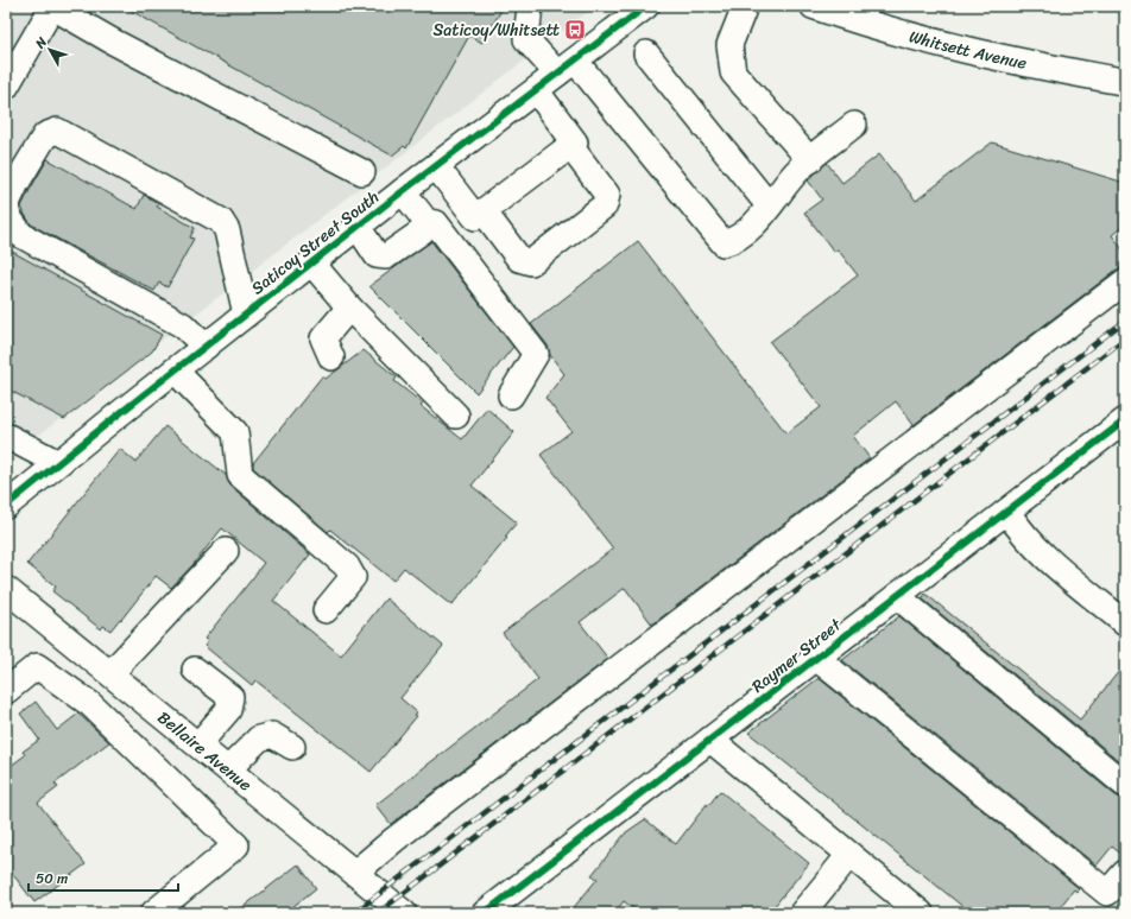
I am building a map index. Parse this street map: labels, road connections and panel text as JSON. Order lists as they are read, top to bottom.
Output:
{
  "streets": {
    "main road": ["Whitsett Avenue"],
    "street": ["Saticoy Street South", "Raymer Street", "Bellaire Avenue"]
  },
  "places": {
    "bus stop": ["Saticoy/Whitsett"]
  },
  "scale_bar": "50 m",
  "north": "top left"
}
